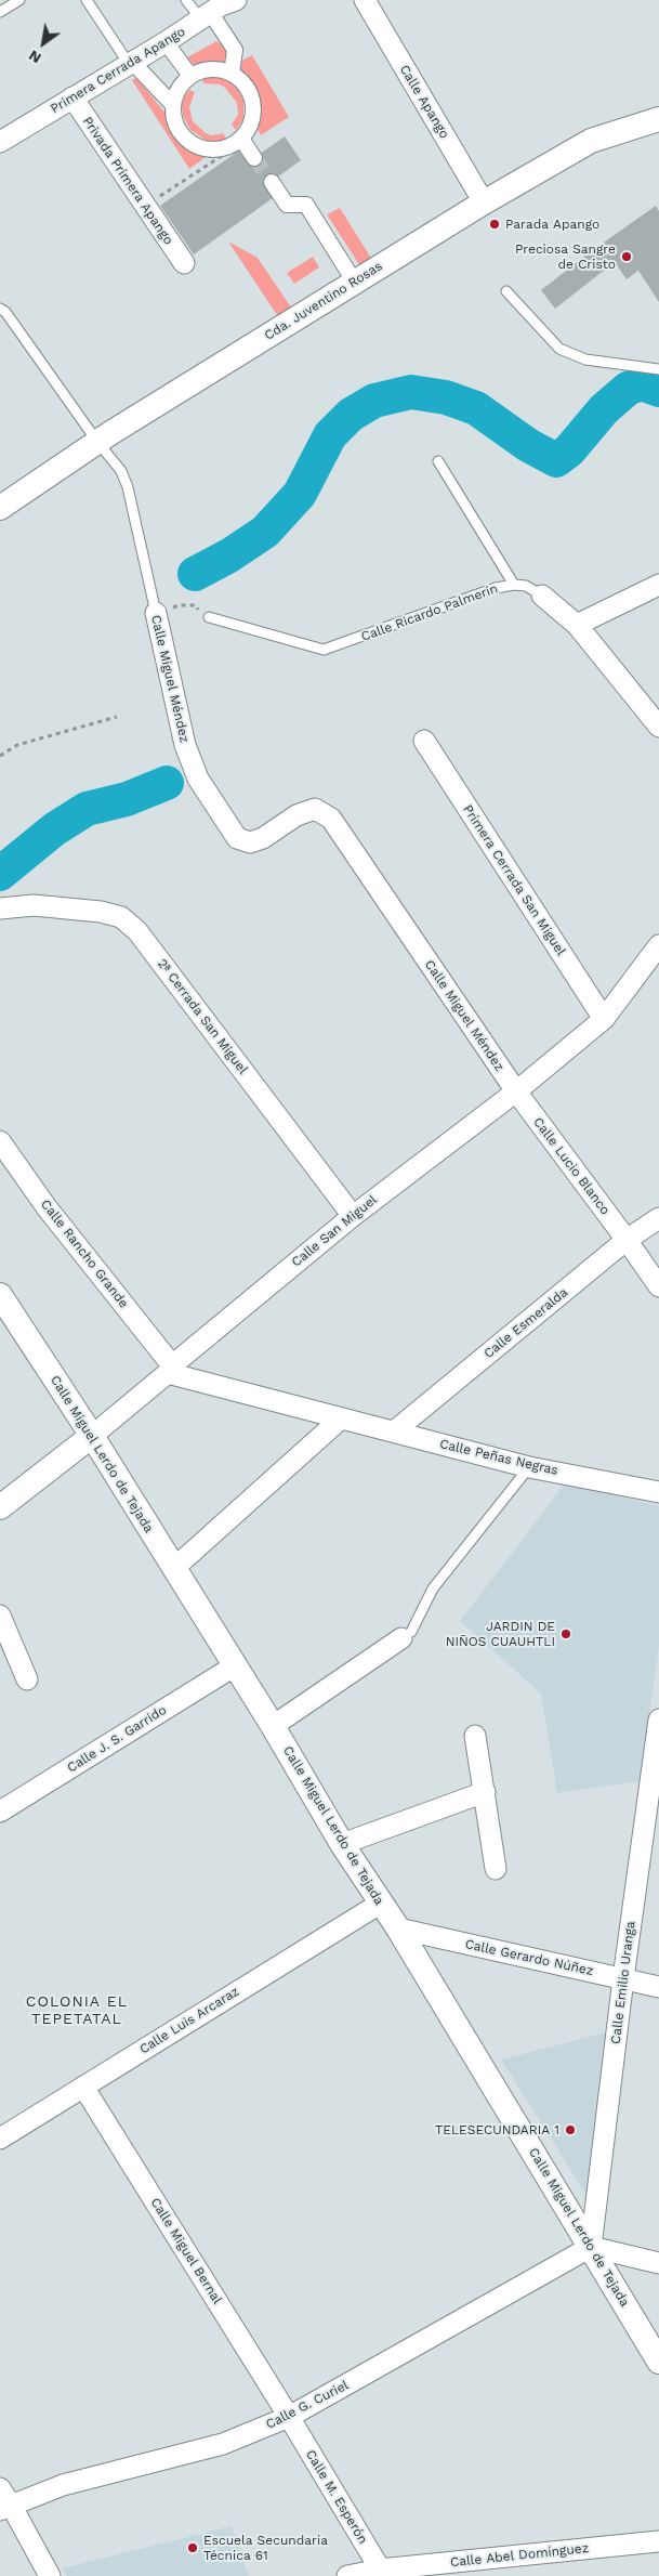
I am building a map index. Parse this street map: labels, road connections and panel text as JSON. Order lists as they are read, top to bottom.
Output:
{
  "streets": {
    "street": [
      "Primera Cerrada Apango",
      "Calle Apango",
      "Privada Primera Apango",
      "Cda. Juventino Rosas",
      "Calle Ricardo Palmerín",
      "Calle Miguel Méndez",
      "Primera Cerrada San Miguel",
      "2ª Cerrada San Miguel",
      "Calle Lucio Blanco",
      "Calle San Miguel",
      "Calle Rancho Grande",
      "Calle Esmeralda",
      "Calle Miguel Lerdo de Tejada",
      "Calle Peñas Negras",
      "Calle J. S. Garrido",
      "Calle Gerardo Núñez",
      "Calle Emilio Uranga",
      "Calle Luis Arcaraz",
      "Calle Miguel Bernal",
      "Calle G. Curiel",
      "Calle M. Esperón",
      "Calle Abel Domínguez"
    ]
  },
  "crossings": [
    ["Primera Cerrada Apango", "Privada Primera Apango"],
    ["Calle Apango", "Cda. Juventino Rosas"],
    ["Cda. Juventino Rosas", "Calle Miguel Méndez"],
    ["Calle Miguel Méndez", "Calle Lucio Blanco"],
    ["Calle Miguel Méndez", "Calle San Miguel"],
    ["Primera Cerrada San Miguel", "Calle San Miguel"],
    ["2ª Cerrada San Miguel", "Calle San Miguel"],
    ["Calle Lucio Blanco", "Calle San Miguel"],
    ["Calle Lucio Blanco", "Calle Esmeralda"],
    ["Calle San Miguel", "Calle Rancho Grande"],
    ["Calle San Miguel", "Calle Miguel Lerdo de Tejada"],
    ["Calle San Miguel", "Calle Peñas Negras"],
    ["Calle Rancho Grande", "Calle Peñas Negras"],
    ["Calle Esmeralda", "Calle Peñas Negras"],
    ["Calle Miguel Lerdo de Tejada", "Calle J. S. Garrido"],
    ["Calle Miguel Lerdo de Tejada", "Calle Gerardo Núñez"],
    ["Calle Miguel Lerdo de Tejada", "Calle Emilio Uranga"],
    ["Calle Miguel Lerdo de Tejada", "Calle Luis Arcaraz"],
    ["Calle Miguel Lerdo de Tejada", "Calle G. Curiel"],
    ["Calle Gerardo Núñez", "Calle Emilio Uranga"],
    ["Calle Emilio Uranga", "Calle G. Curiel"],
    ["Calle Luis Arcaraz", "Calle Miguel Bernal"],
    ["Calle Miguel Bernal", "Calle G. Curiel"],
    ["Calle Miguel Bernal", "Calle M. Esperón"],
    ["Calle G. Curiel", "Calle M. Esperón"],
    ["Calle M. Esperón", "Calle Abel Domínguez"]
  ],
  "districts": ["COLONIA EL TEPETATAL"],
  "places": [
    "Parada Apango",
    "Preciosa Sangre de Cristo",
    "JARDIN DE NIÑOS CUAUHTLI",
    "TELESECUNDARIA 1",
    "Escuela Secundaria Técnica 61"
  ],
  "north": "bottom left"
}
